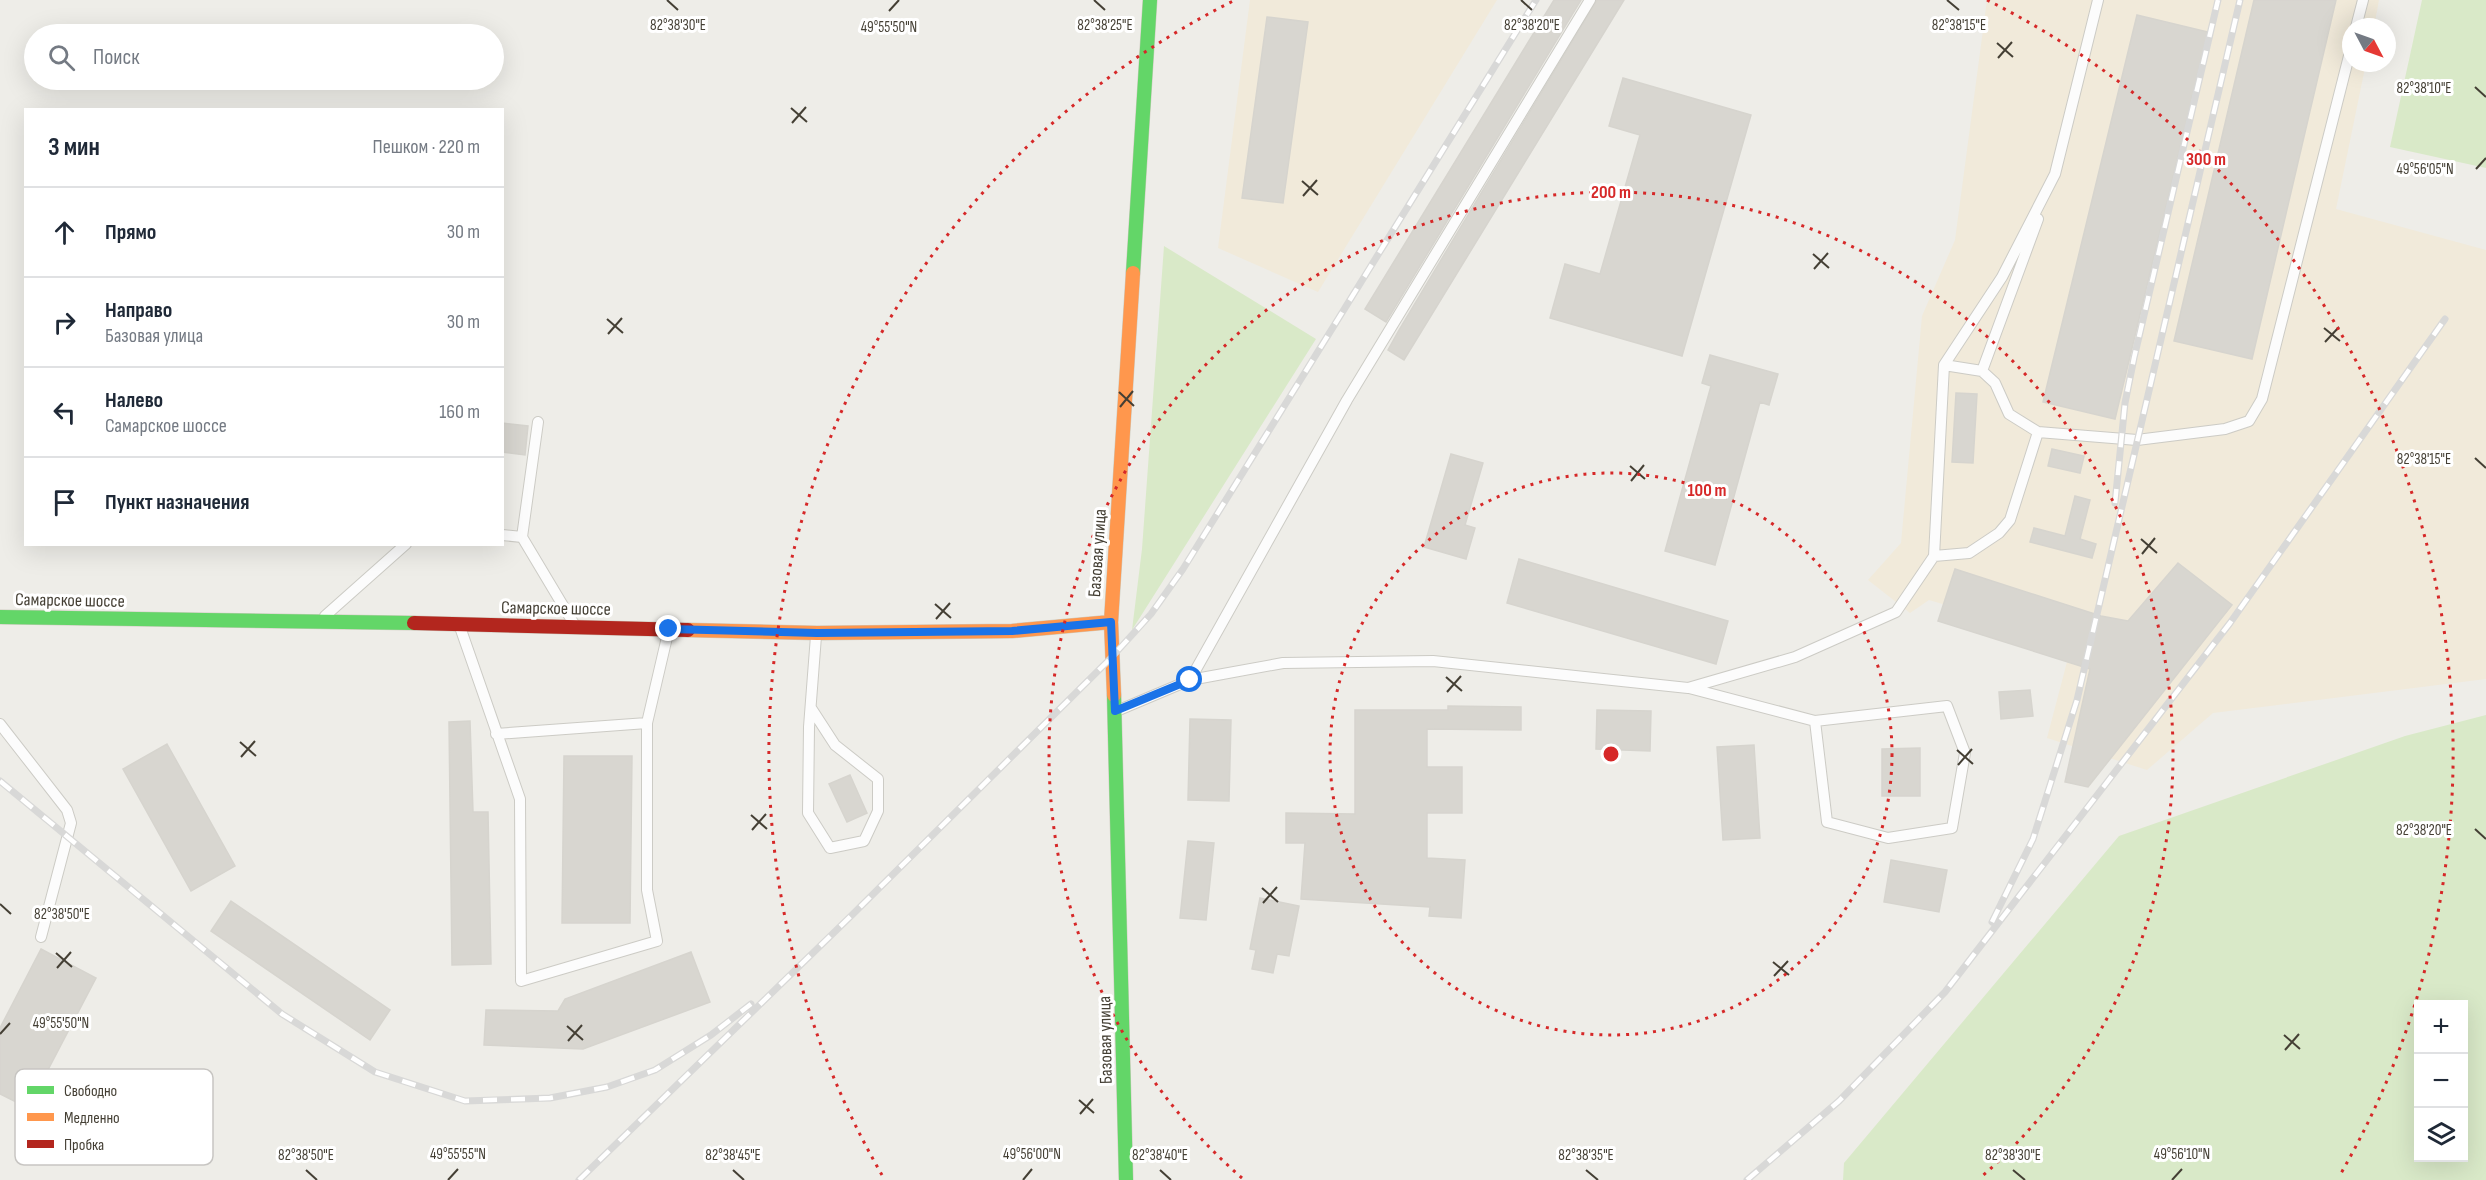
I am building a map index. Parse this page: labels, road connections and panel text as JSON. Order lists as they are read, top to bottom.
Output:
{
  "streets": {
    "street": ["Базовая улица", "Самарское шоссе"]
  },
  "crossings": [
    ["Базовая улица", "Самарское шоссе"]
  ],
  "legend": ["Свободно", "Медленно", "Пробка"],
  "north": "bottom right",
  "page": {
    "search": "Поиск",
    "heading": ["3 мин", "Пешком · 220 m"],
    "list": [
      ["Прямо", "30 m"],
      ["Направо", "Базовая улица", "30 m"],
      ["Налево", "Самарское шоссе", "160 m"],
      "Пункт назначения"
    ],
    "map_buttons": ["+", "−"]
  },
  "coordinates": [
    "82°38'30\"E",
    "82°38'25\"E",
    "82°38'20\"E",
    "82°38'15\"E",
    "49°55'50\"N",
    "82°38'10\"E",
    "49°56'05\"N",
    "82°38'50\"E",
    "49°55'55\"N",
    "49°56'00\"N",
    "49°56'10\"N",
    "82°38'45\"E",
    "82°38'40\"E",
    "82°38'35\"E"
  ],
  "rings": ["300 m", "200 m", "100 m"]
}
